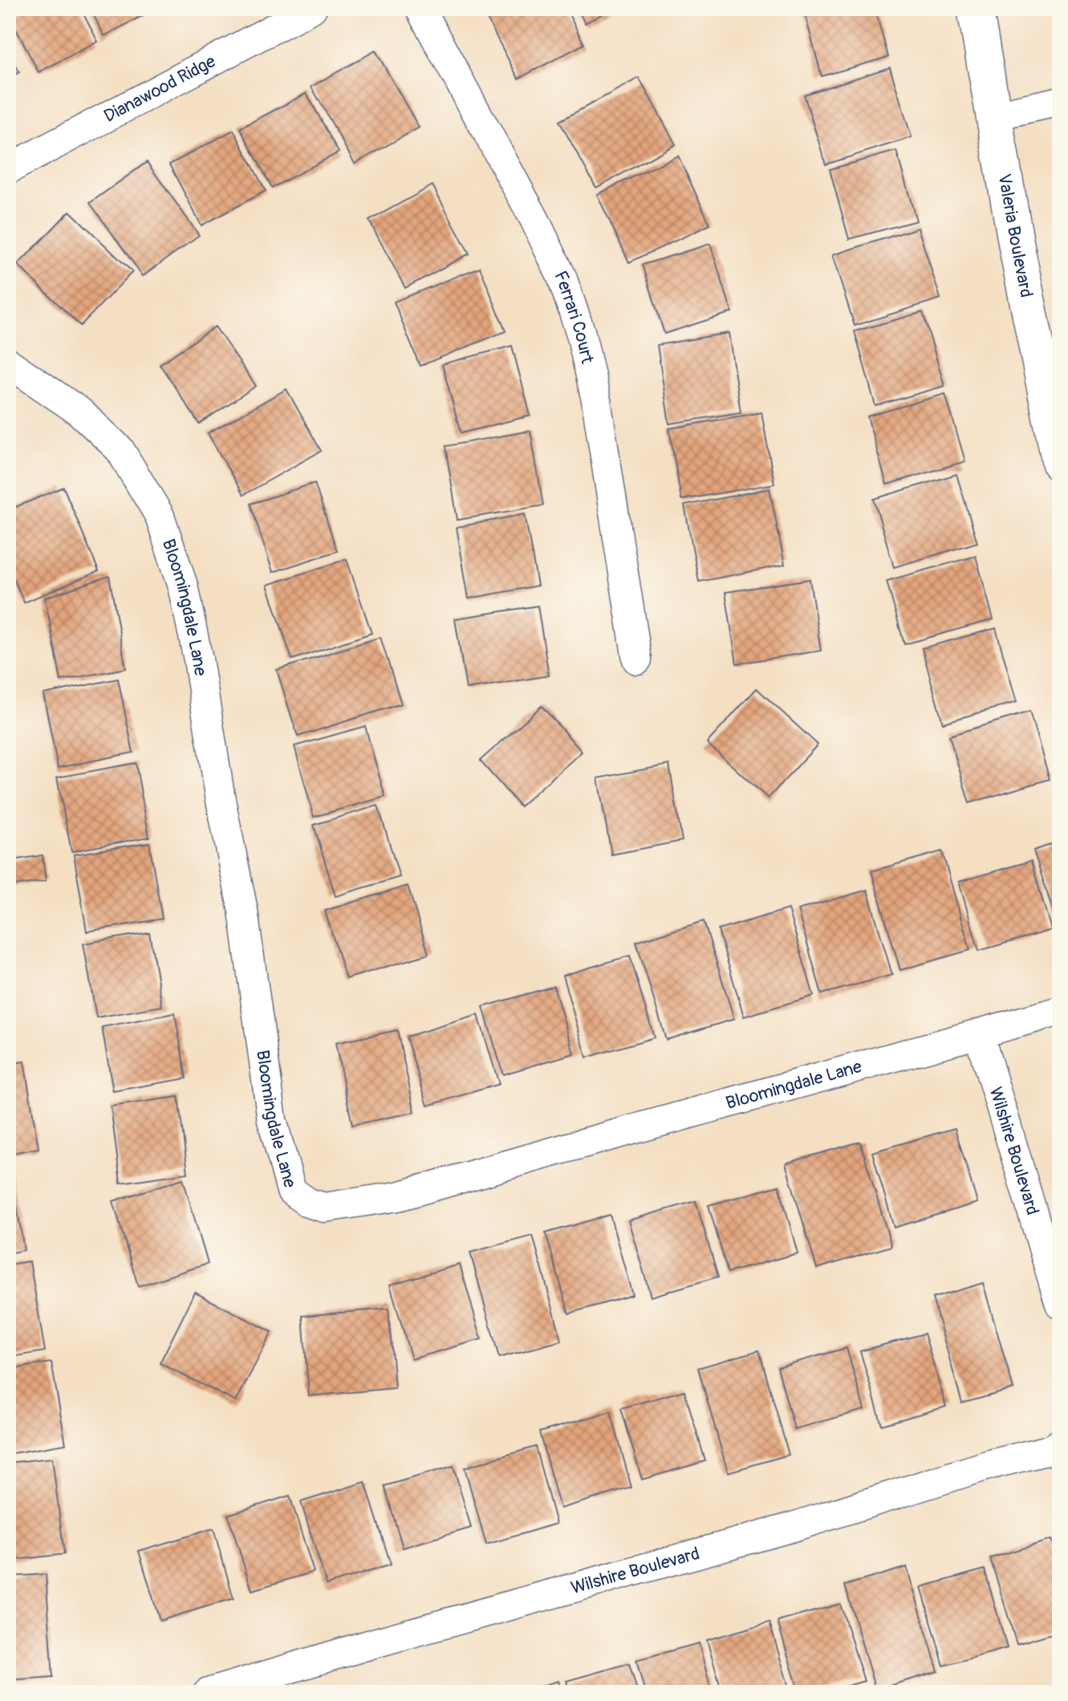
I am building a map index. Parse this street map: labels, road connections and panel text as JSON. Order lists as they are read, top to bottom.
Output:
{
  "streets": {
    "street": [
      "Dianawood Ridge",
      "Valeria Boulevard",
      "Ferrari Court",
      "Bloomingdale Lane",
      "Wilshire Boulevard"
    ]
  },
  "crossings": [
    ["Bloomingdale Lane", "Wilshire Boulevard"]
  ]
}
